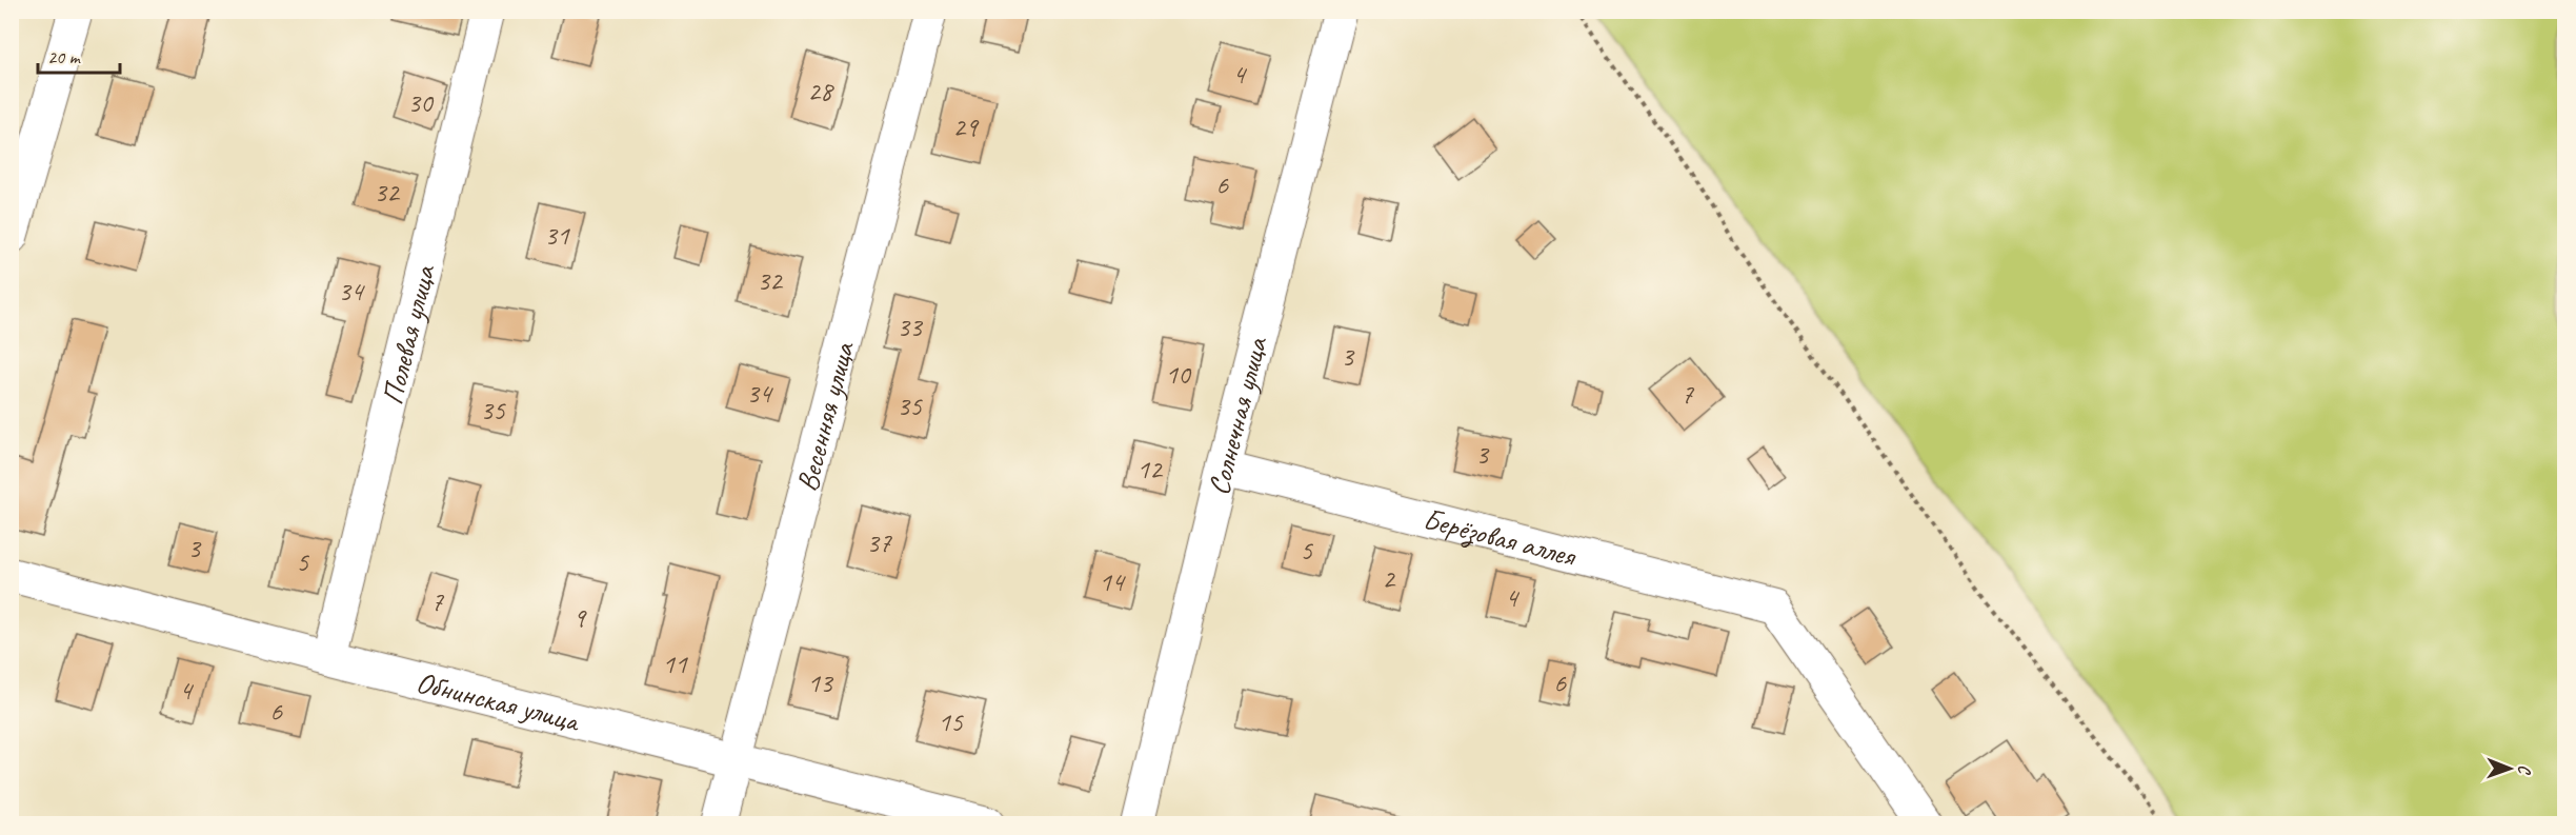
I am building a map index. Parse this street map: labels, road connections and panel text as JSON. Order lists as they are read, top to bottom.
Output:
{
  "streets": {
    "street": [
      "Полевая улица",
      "Весенняя улица",
      "Солнечная улица",
      "Берёзовая аллея",
      "Обнинская улица"
    ]
  },
  "crossings": [
    ["Полевая улица", "Обнинская улица"],
    ["Весенняя улица", "Обнинская улица"],
    ["Солнечная улица", "Берёзовая аллея"]
  ],
  "house_numbers": [
    "4",
    "28",
    "30",
    "29",
    "6",
    "32",
    "31",
    "32",
    "34",
    "33",
    "3",
    "10",
    "34",
    "7",
    "35",
    "35",
    "3",
    "12",
    "37",
    "3",
    "5",
    "5",
    "2",
    "14",
    "4",
    "7",
    "9",
    "11",
    "13",
    "6",
    "4",
    "6",
    "15"
  ],
  "scale_bar": "20 m",
  "north": "right"
}
